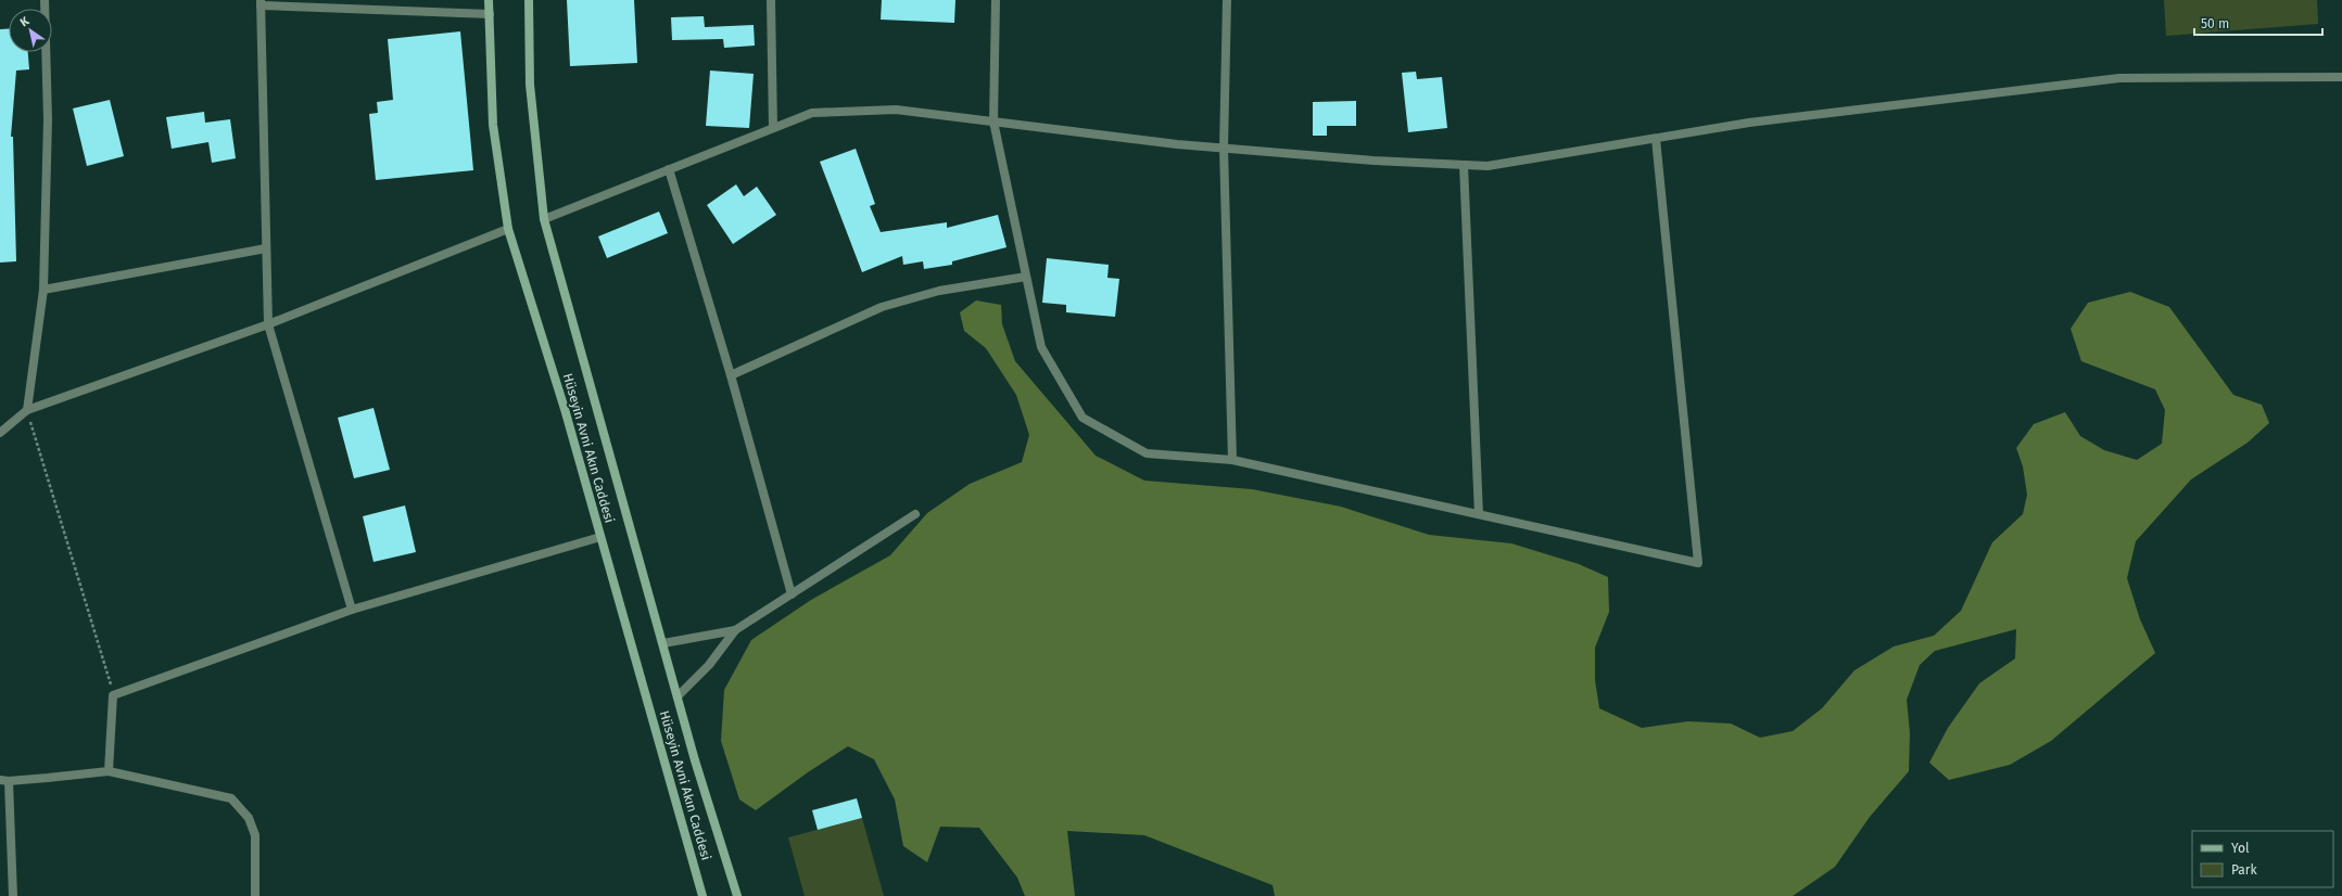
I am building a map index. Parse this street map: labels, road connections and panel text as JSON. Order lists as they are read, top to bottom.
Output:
{
  "streets": {
    "main road": ["Hüseyin Avni Akın Caddesi"]
  },
  "legend": ["Yol", "Park"],
  "scale_bar": "50 m",
  "north": "top left"
}
